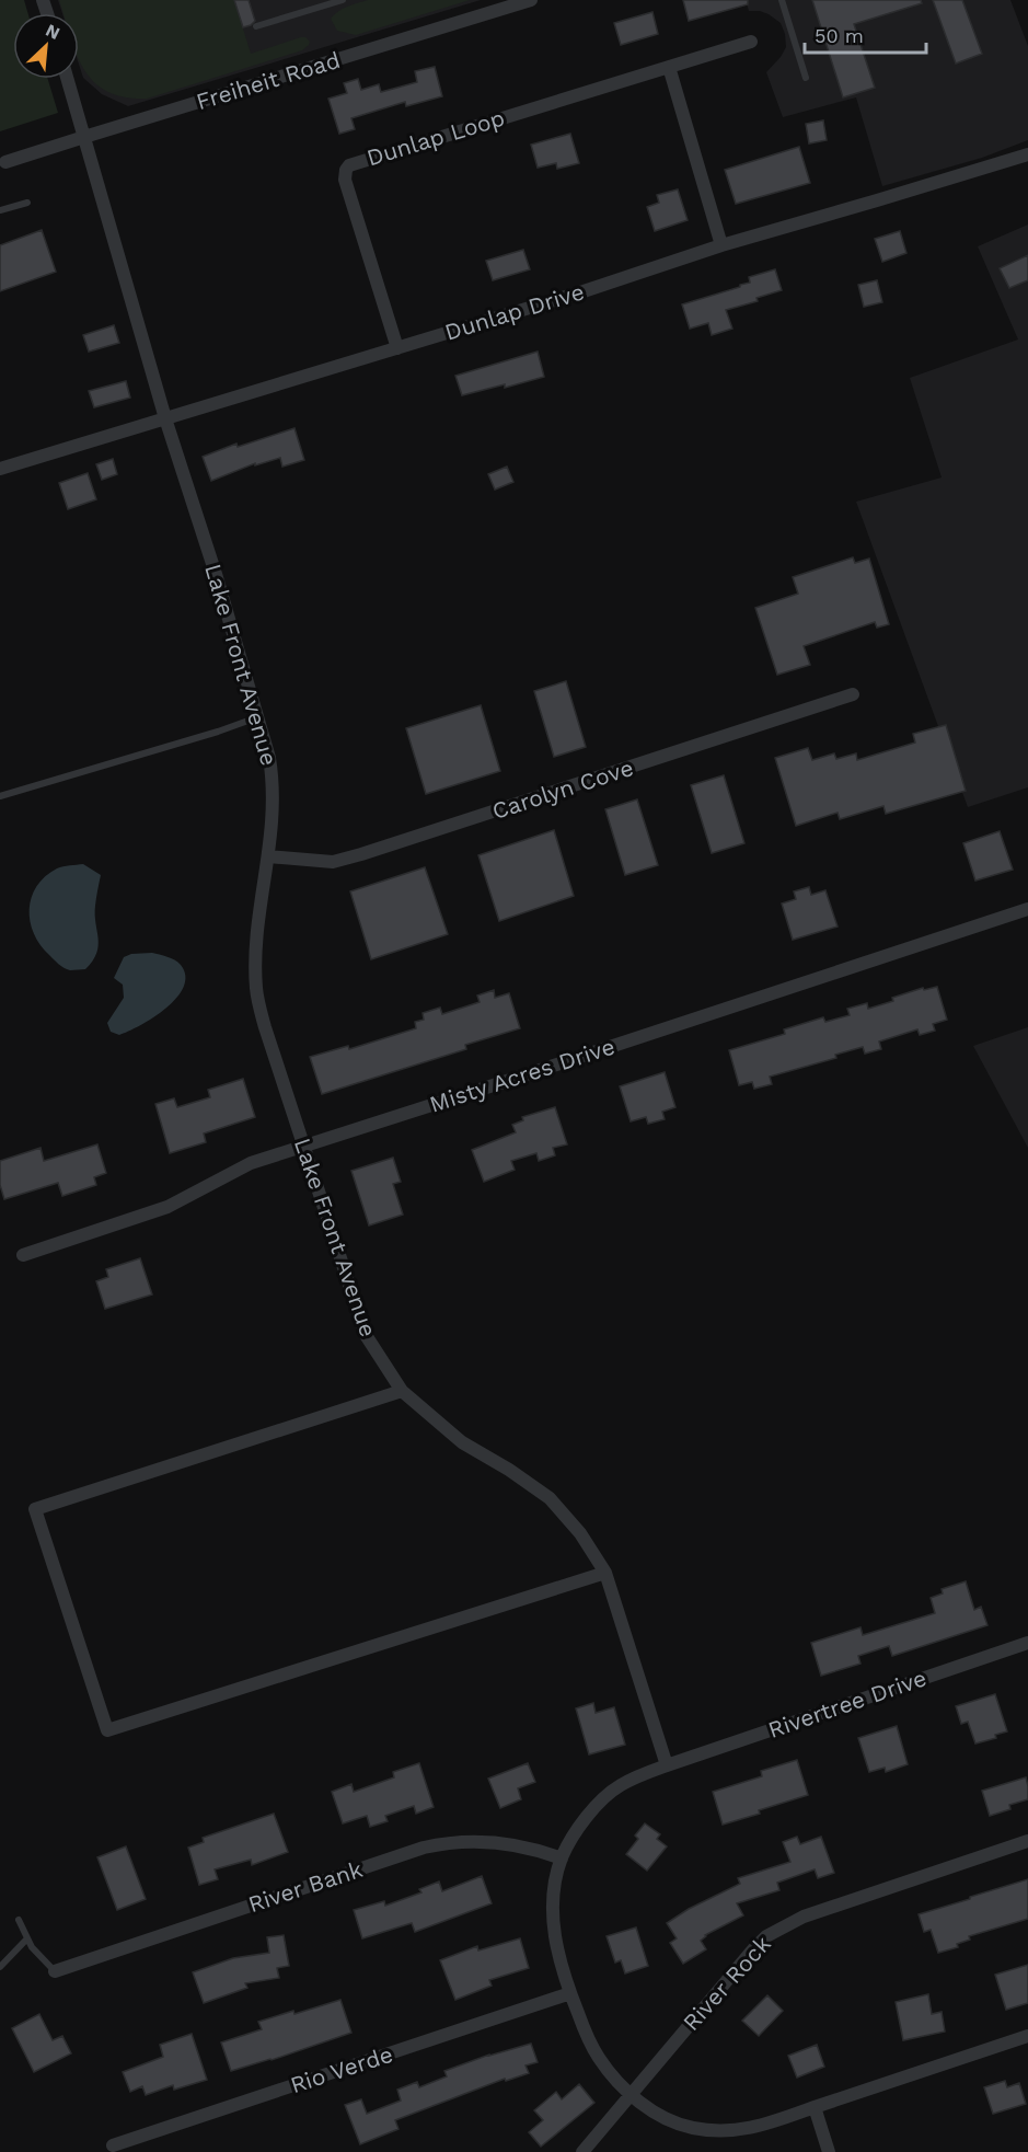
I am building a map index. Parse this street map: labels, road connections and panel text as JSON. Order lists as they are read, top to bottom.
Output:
{
  "streets": {
    "street": [
      "Freiheit Road",
      "Dunlap Loop",
      "Dunlap Drive",
      "Lake Front Avenue",
      "Carolyn Cove",
      "Misty Acres Drive",
      "Rivertree Drive",
      "River Bank",
      "River Rock",
      "Rio Verde"
    ]
  },
  "crossings": [
    ["Freiheit Road", "Lake Front Avenue"],
    ["Dunlap Loop", "Dunlap Drive"],
    ["Dunlap Drive", "Lake Front Avenue"],
    ["Lake Front Avenue", "Carolyn Cove"],
    ["Lake Front Avenue", "Misty Acres Drive"],
    ["Lake Front Avenue", "Rivertree Drive"]
  ],
  "scale_bar": "50 m",
  "north": "top right"
}
